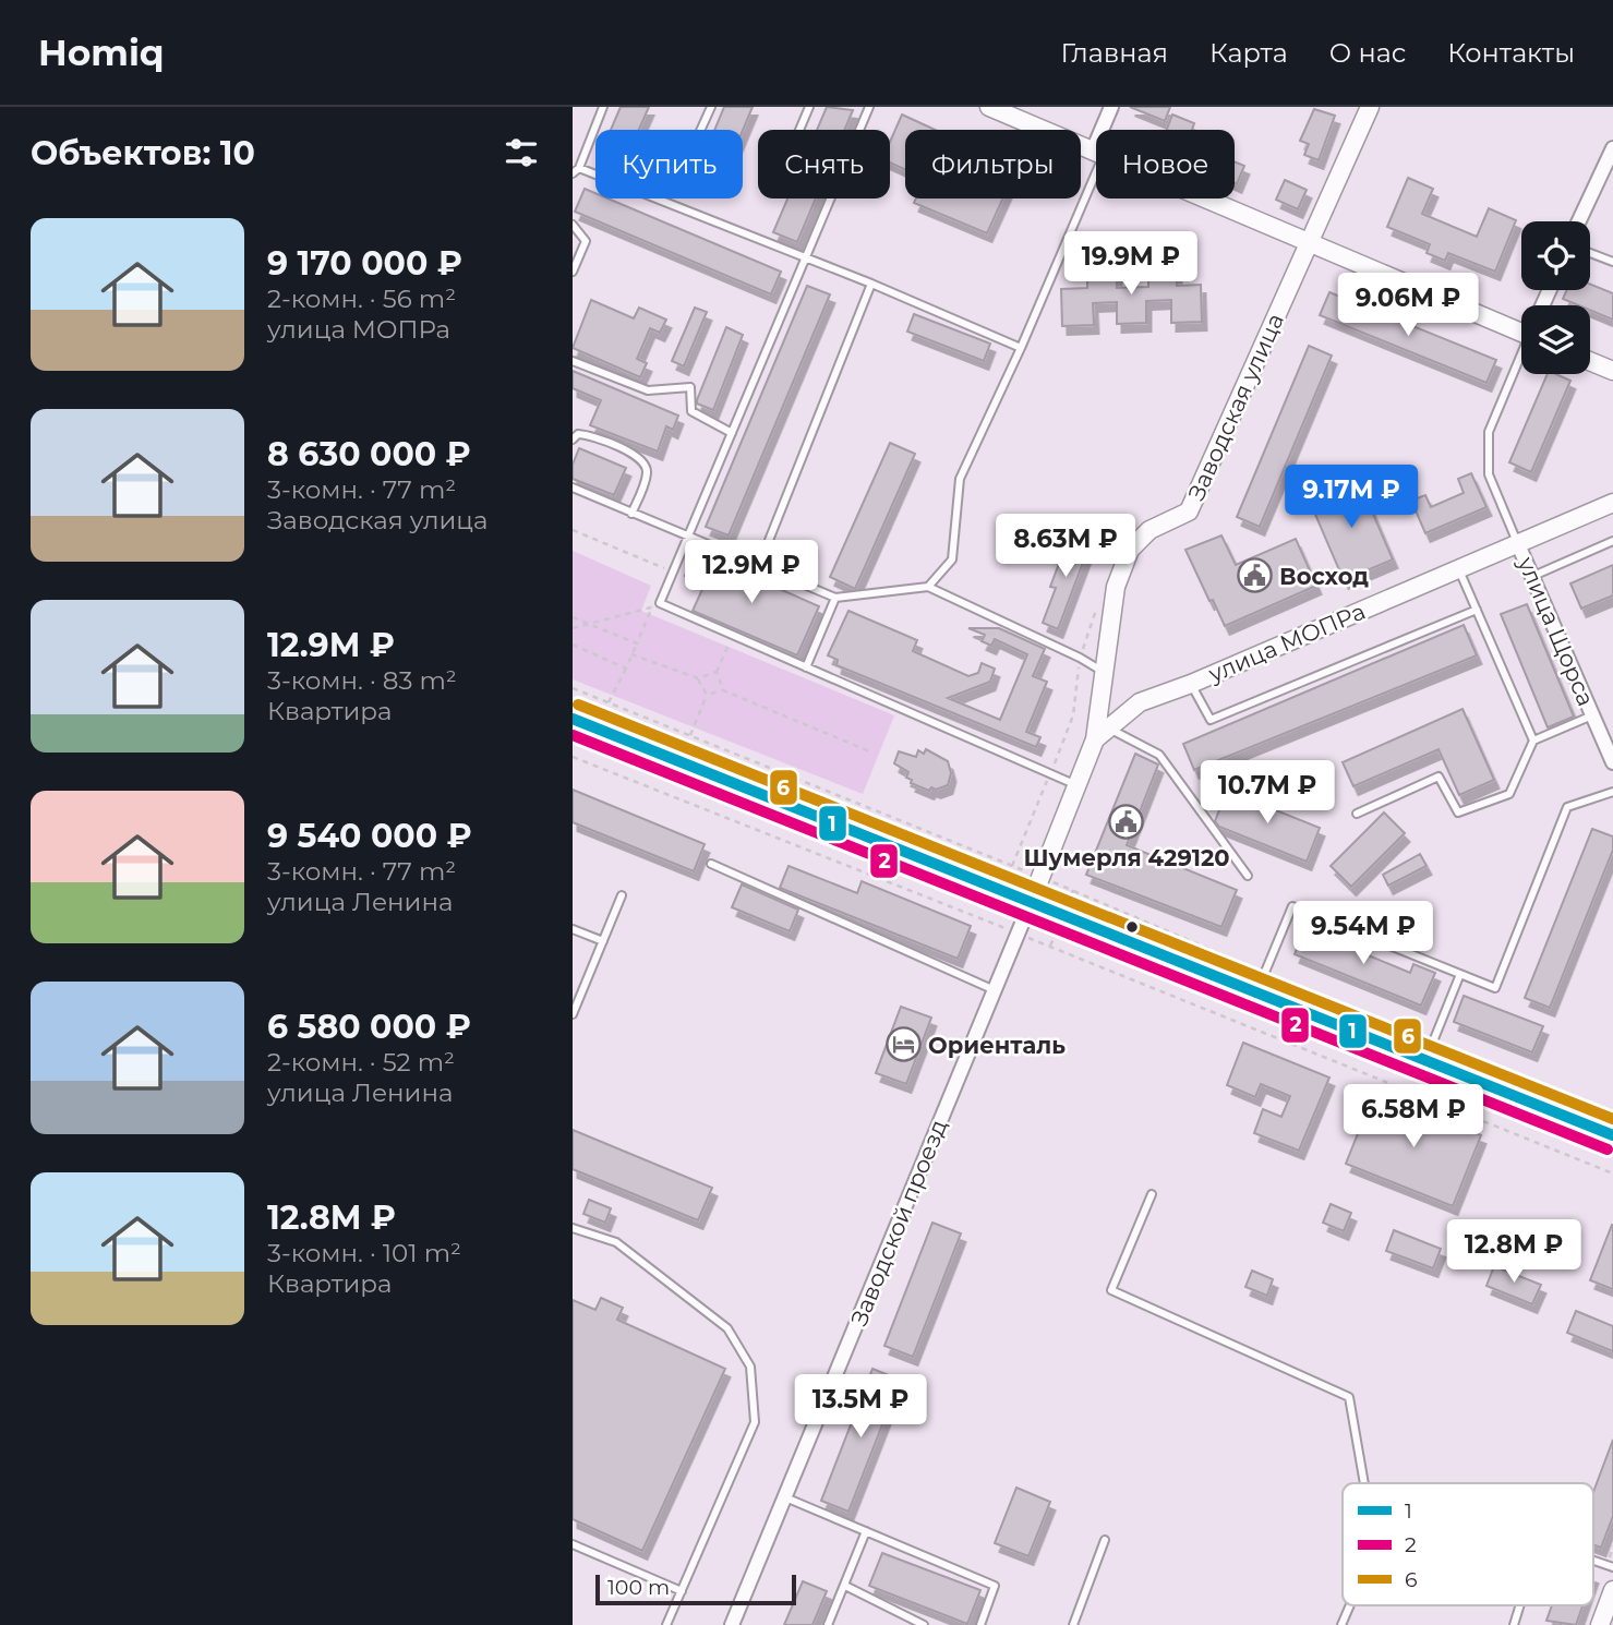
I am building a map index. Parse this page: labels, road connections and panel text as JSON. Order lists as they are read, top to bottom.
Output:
{
  "streets": {
    "street": [
      "Заводская улица",
      "улица Щорса",
      "улица МОПРа",
      "Заводской проезд"
    ]
  },
  "crossings": [
    ["Заводская улица", "улица МОПРа"],
    ["Заводская улица", "Заводской проезд"],
    ["улица Щорса", "улица МОПРа"]
  ],
  "places": {
    "public building": ["Восход", "Шумерля 429120"],
    "hotel": ["Ориенталь"]
  },
  "lines": ["transit line 6", "transit line 1", "transit line 2"],
  "legend": ["1", "2", "6"],
  "scale_bar": "100 m",
  "page": {
    "header": "Homiq",
    "nav": [
      "Главная",
      "Карта",
      "О нас",
      "Контакты"
    ],
    "heading": "Объектов: 10",
    "chip": [
      "Купить",
      "Снять",
      "Фильтры",
      "Новое"
    ],
    "list": [
      {
        "name": "9 170 000 ₽",
        "note": "2-комн. · 56 m² · улица МОПРа"
      },
      {
        "name": "8 630 000 ₽",
        "note": "3-комн. · 77 m² · Заводская улица"
      },
      {
        "name": "12.9M ₽",
        "note": "3-комн. · 83 m² · Квартира"
      },
      {
        "name": "9 540 000 ₽",
        "note": "3-комн. · 77 m² · улица Ленина"
      },
      {
        "name": "6 580 000 ₽",
        "note": "2-комн. · 52 m² · улица Ленина"
      },
      {
        "name": "12.8M ₽",
        "note": "3-комн. · 101 m² · Квартира"
      }
    ],
    "price": [
      "19.9M ₽",
      "9.06M ₽",
      "9.17M ₽",
      "8.63M ₽",
      "12.9M ₽",
      "10.7M ₽",
      "9.54M ₽",
      "6.58M ₽",
      "12.8M ₽",
      "13.5M ₽"
    ],
    "scale": "100 m"
  }
}
